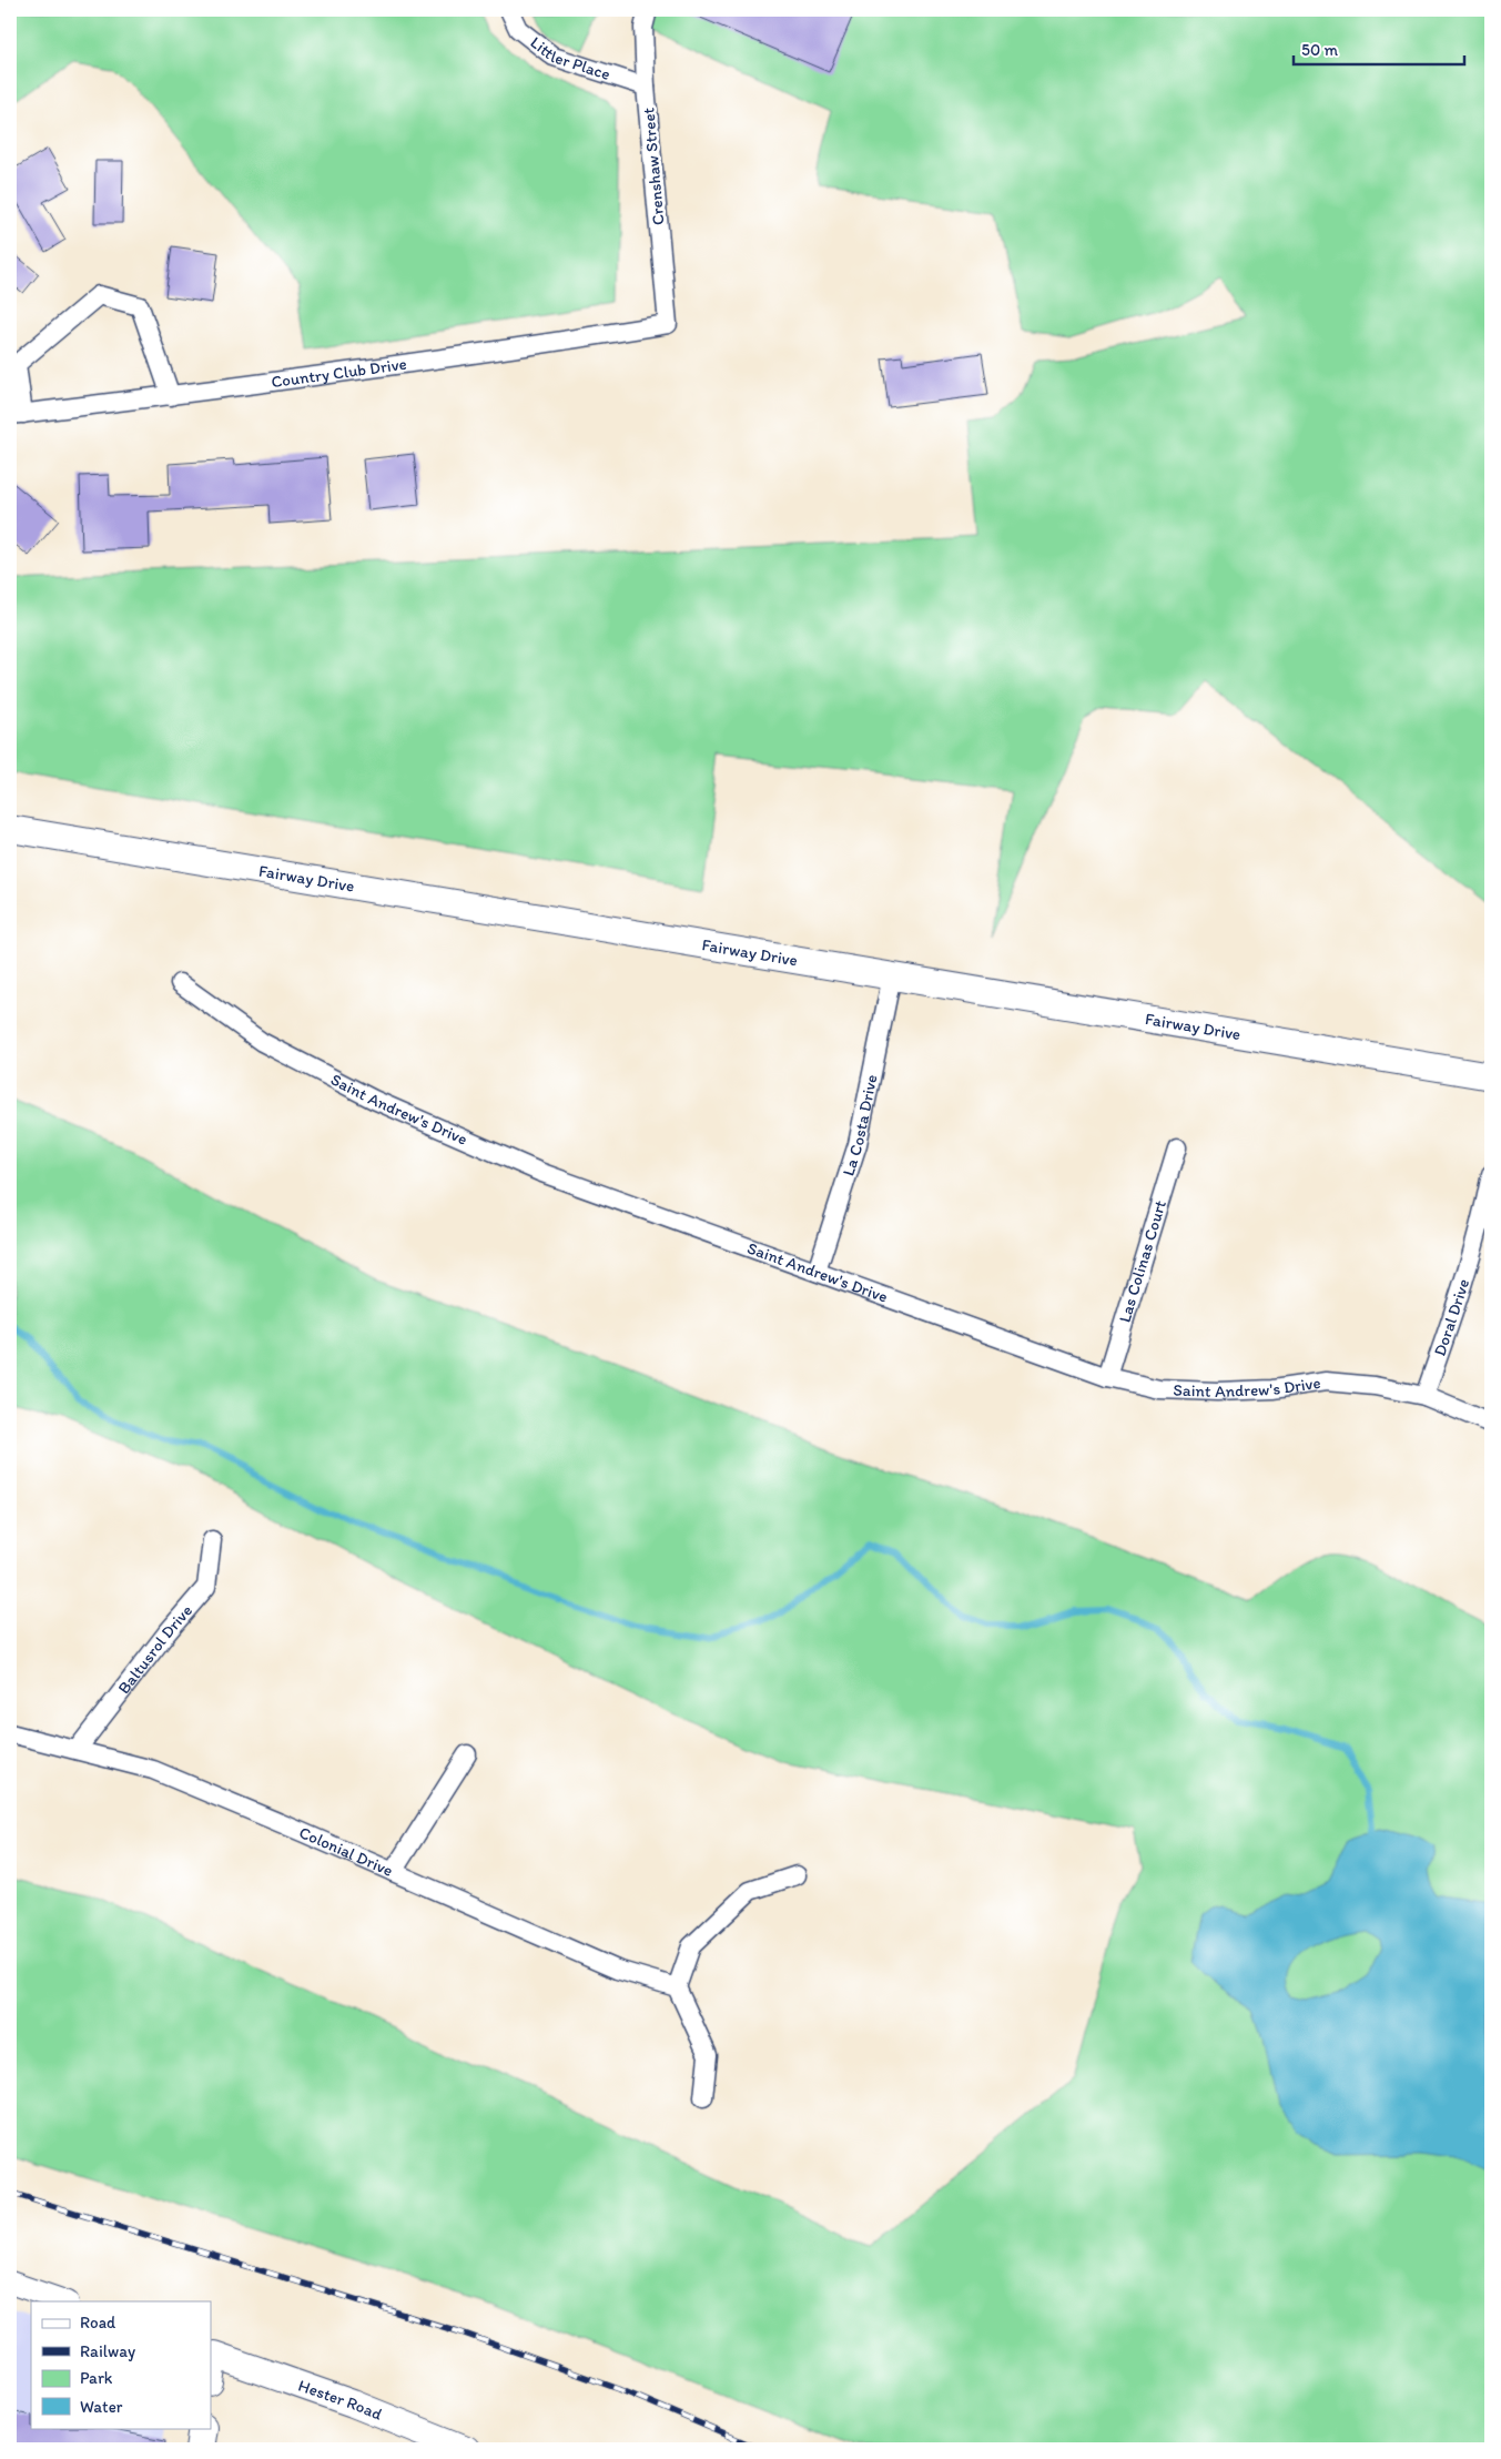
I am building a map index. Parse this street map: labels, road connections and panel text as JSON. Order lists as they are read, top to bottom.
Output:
{
  "streets": {
    "main road": ["Fairway Drive", "Hester Road"],
    "street": [
      "Littler Place",
      "Crenshaw Street",
      "Country Club Drive",
      "Saint Andrew's Drive",
      "La Costa Drive",
      "Las Colinas Court",
      "Doral Drive",
      "Baltusrol Drive",
      "Colonial Drive"
    ]
  },
  "crossings": [
    ["Littler Place", "Crenshaw Street"],
    ["Crenshaw Street", "Country Club Drive"],
    ["Fairway Drive", "La Costa Drive"],
    ["Saint Andrew's Drive", "La Costa Drive"],
    ["Saint Andrew's Drive", "Las Colinas Court"],
    ["Saint Andrew's Drive", "Doral Drive"],
    ["Baltusrol Drive", "Colonial Drive"]
  ],
  "legend": [
    "Road",
    "Railway",
    "Park",
    "Water"
  ],
  "scale_bar": "50 m"
}
